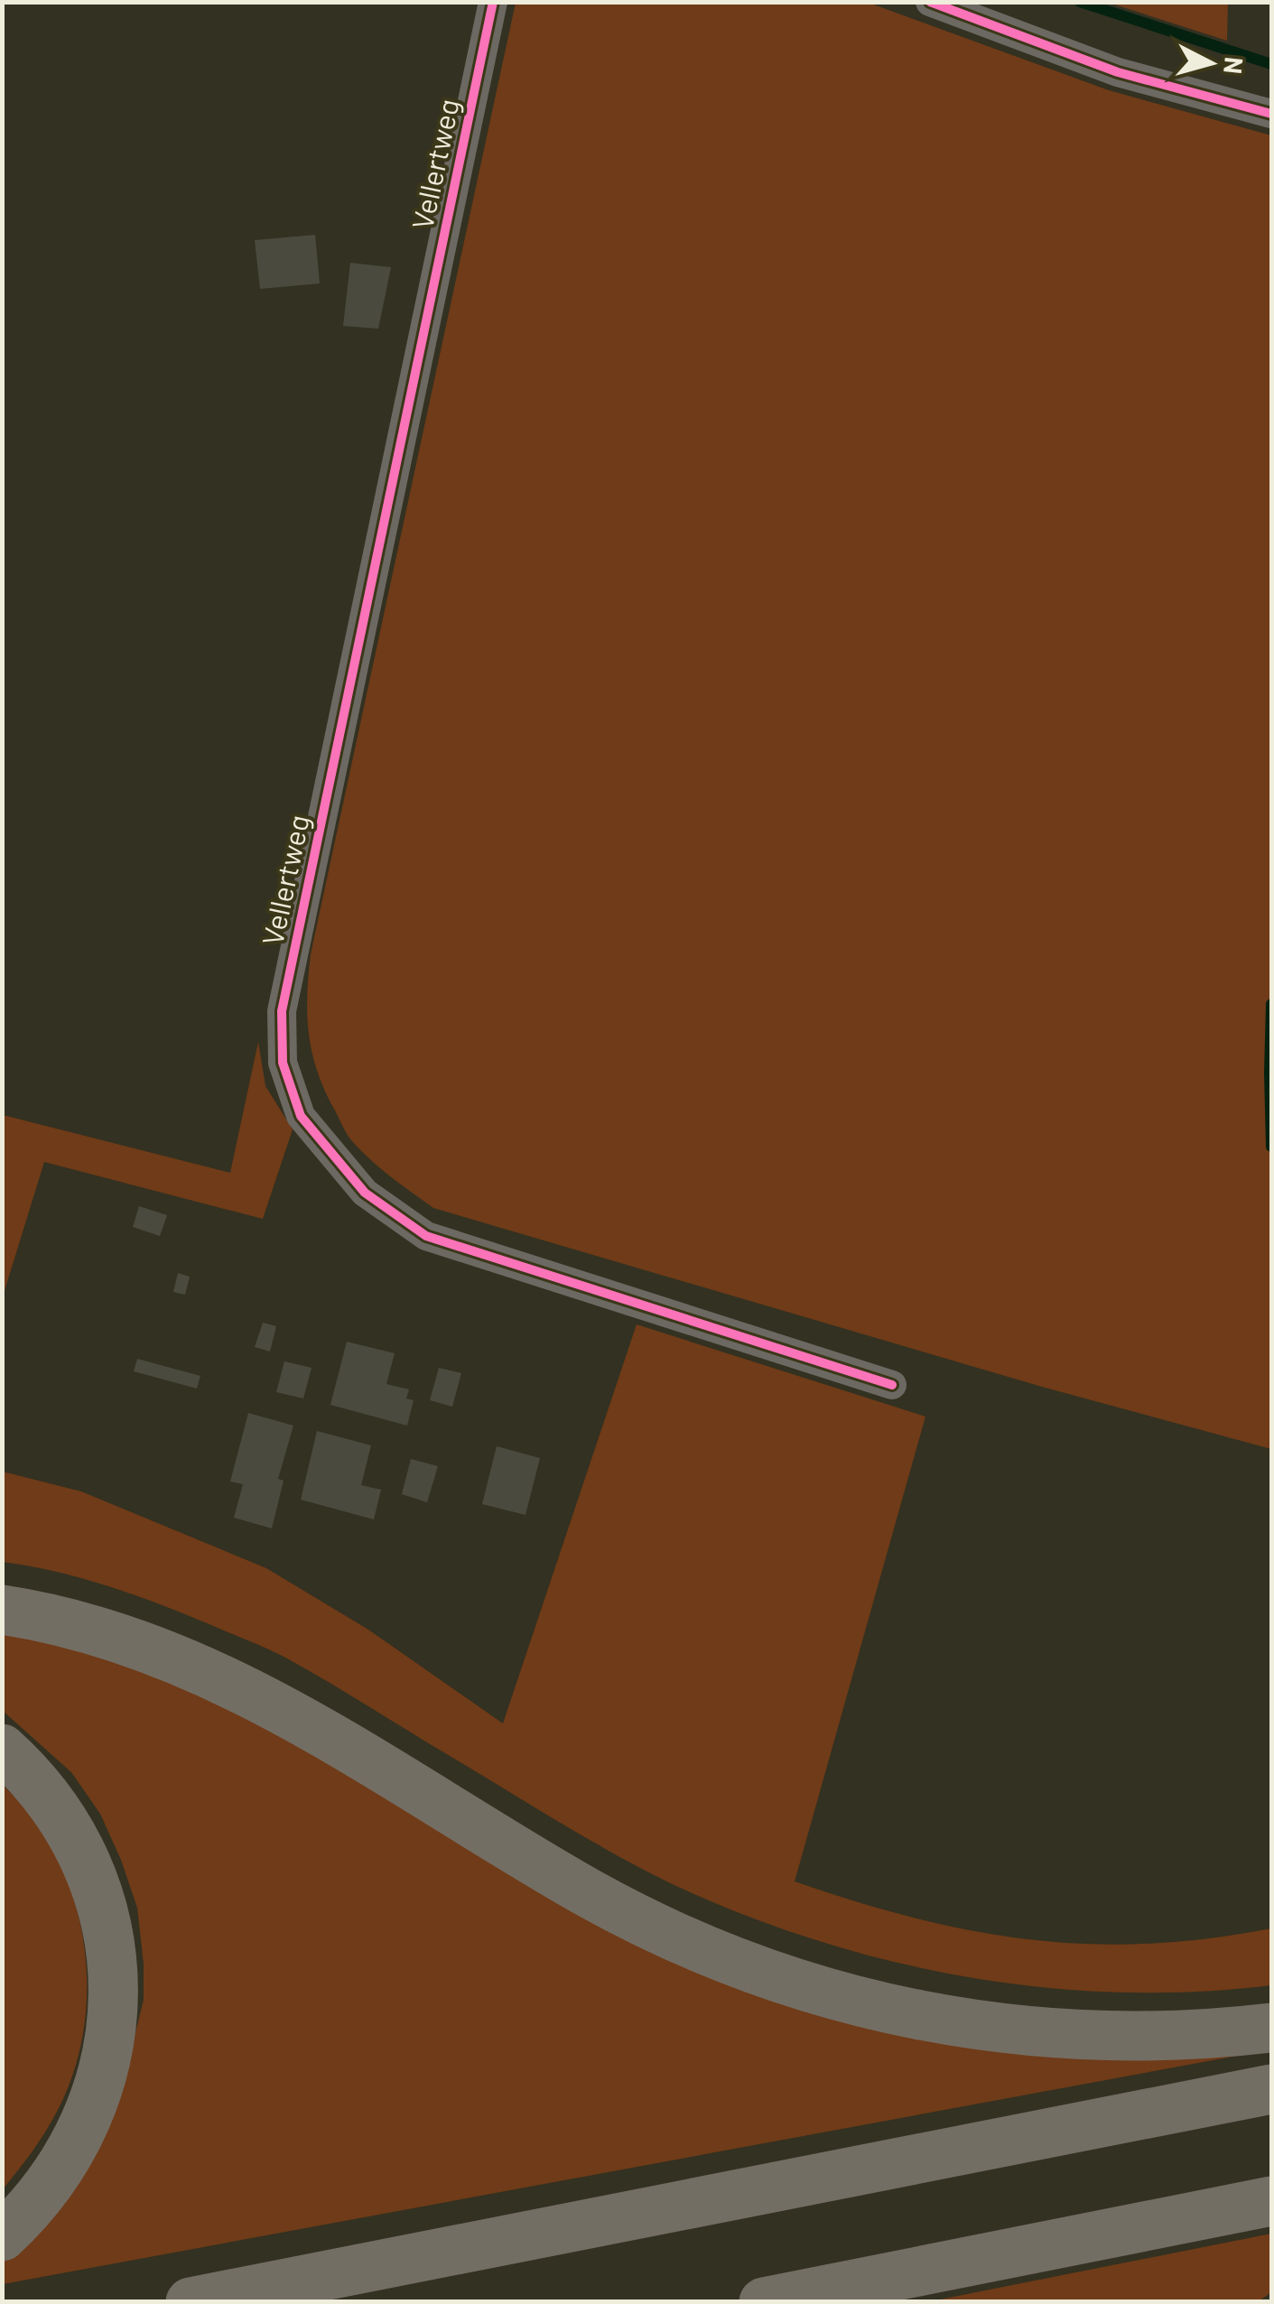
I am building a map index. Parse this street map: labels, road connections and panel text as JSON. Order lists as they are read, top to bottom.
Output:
{
  "streets": {
    "street": ["Vellertweg"]
  },
  "north": "right"
}
